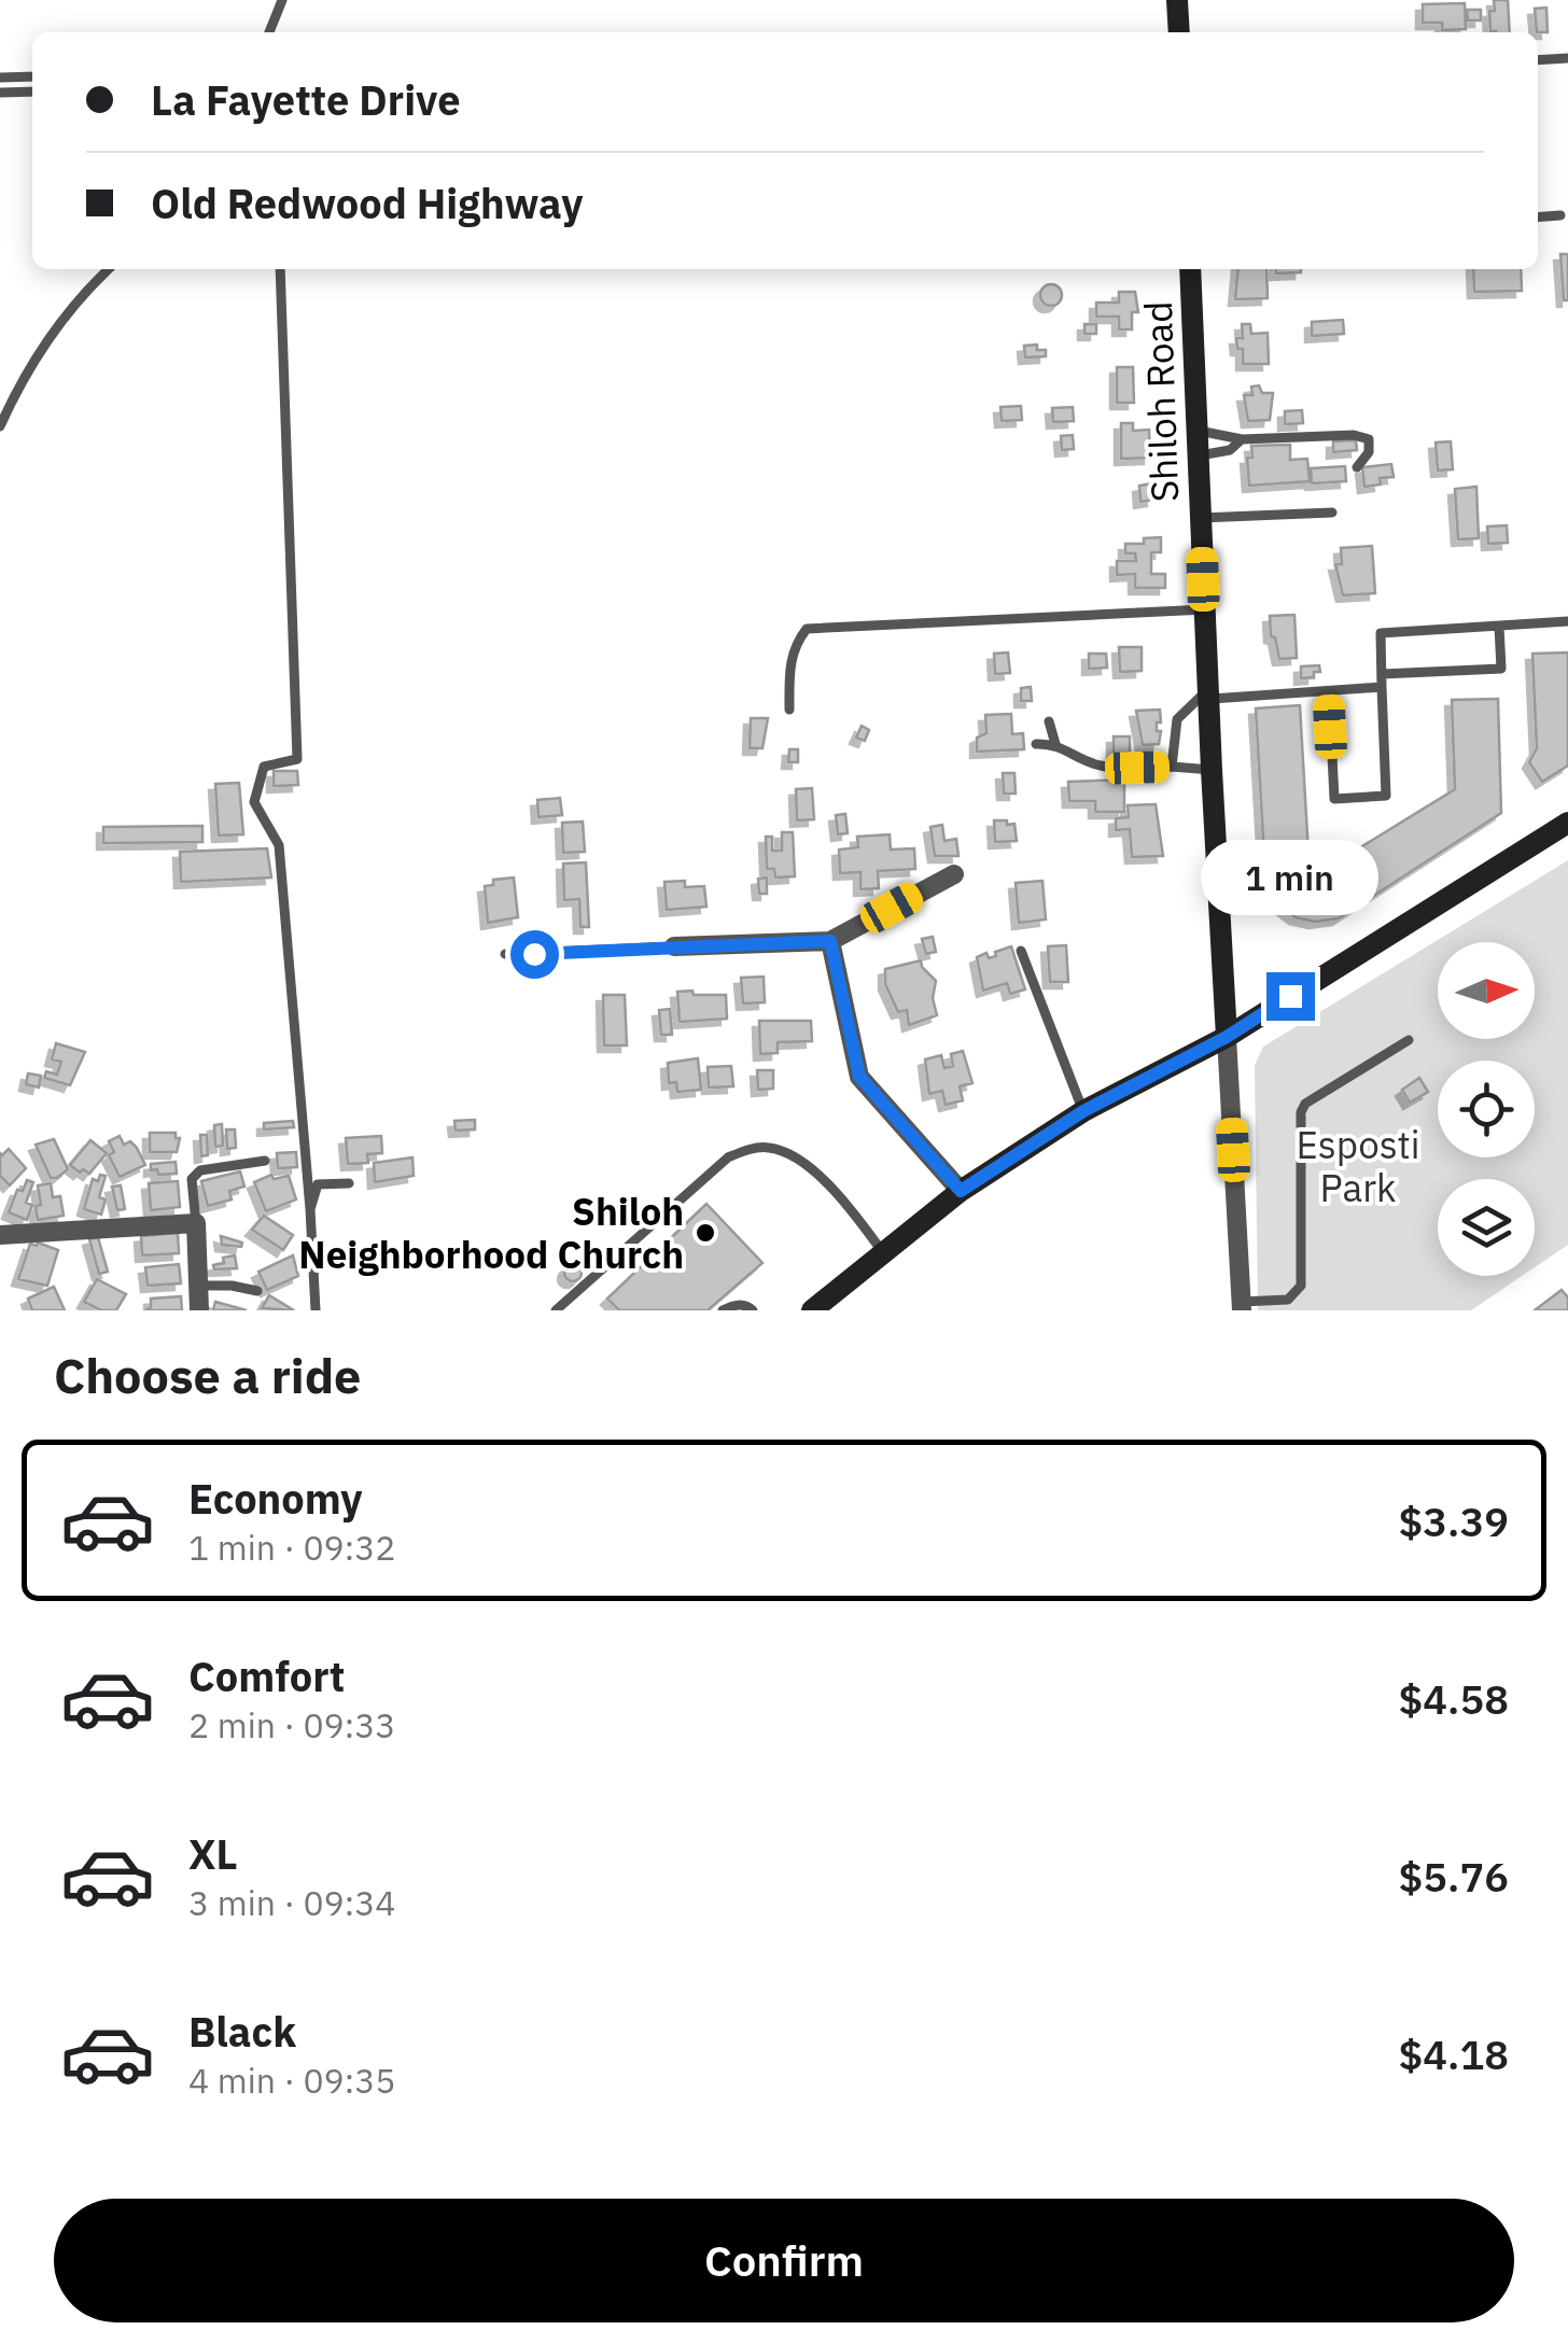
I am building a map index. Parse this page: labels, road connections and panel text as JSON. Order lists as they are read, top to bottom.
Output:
{
  "streets": {
    "main road": ["Shiloh Road"]
  },
  "parks": ["Esposti Park"],
  "places": ["Shiloh Neighborhood Church"],
  "north": "right",
  "page": {
    "banner": ["La Fayette Drive", "Old Redwood Highway"],
    "bubble": "1 min",
    "heading": "Choose a ride",
    "list": [
      {
        "name": "Economy",
        "note": "1 min · 09:32",
        "value": "$3.39"
      },
      {
        "name": "Comfort",
        "note": "2 min · 09:33",
        "value": "$4.58"
      },
      {
        "name": "XL",
        "note": "3 min · 09:34",
        "value": "$5.76"
      },
      {
        "name": "Black",
        "note": "4 min · 09:35",
        "value": "$4.18"
      }
    ],
    "buttons": "Confirm"
  }
}
